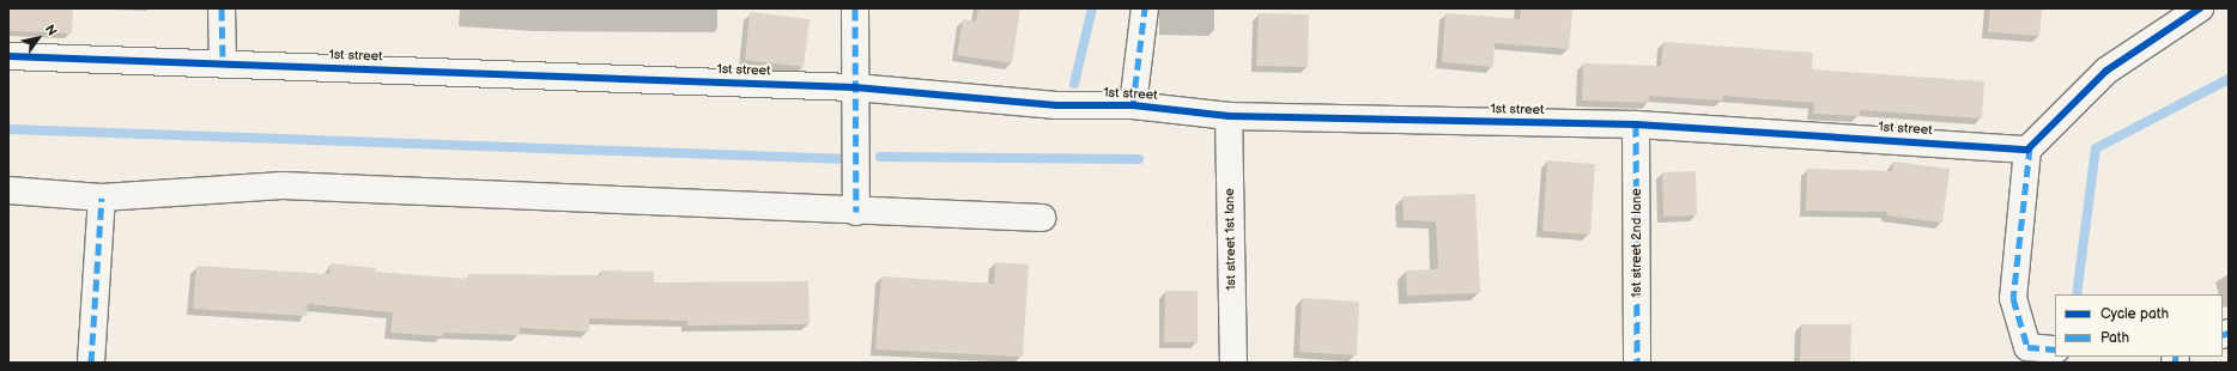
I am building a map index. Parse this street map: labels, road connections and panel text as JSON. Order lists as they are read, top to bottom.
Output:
{
  "streets": {
    "street": ["1st street", "1st street 1st lane", "1st street 2nd lane"]
  },
  "crossings": [
    ["1st street", "1st street 1st lane"],
    ["1st street", "1st street 2nd lane"]
  ],
  "legend": ["Cycle path", "Path"],
  "north": "top right"
}
